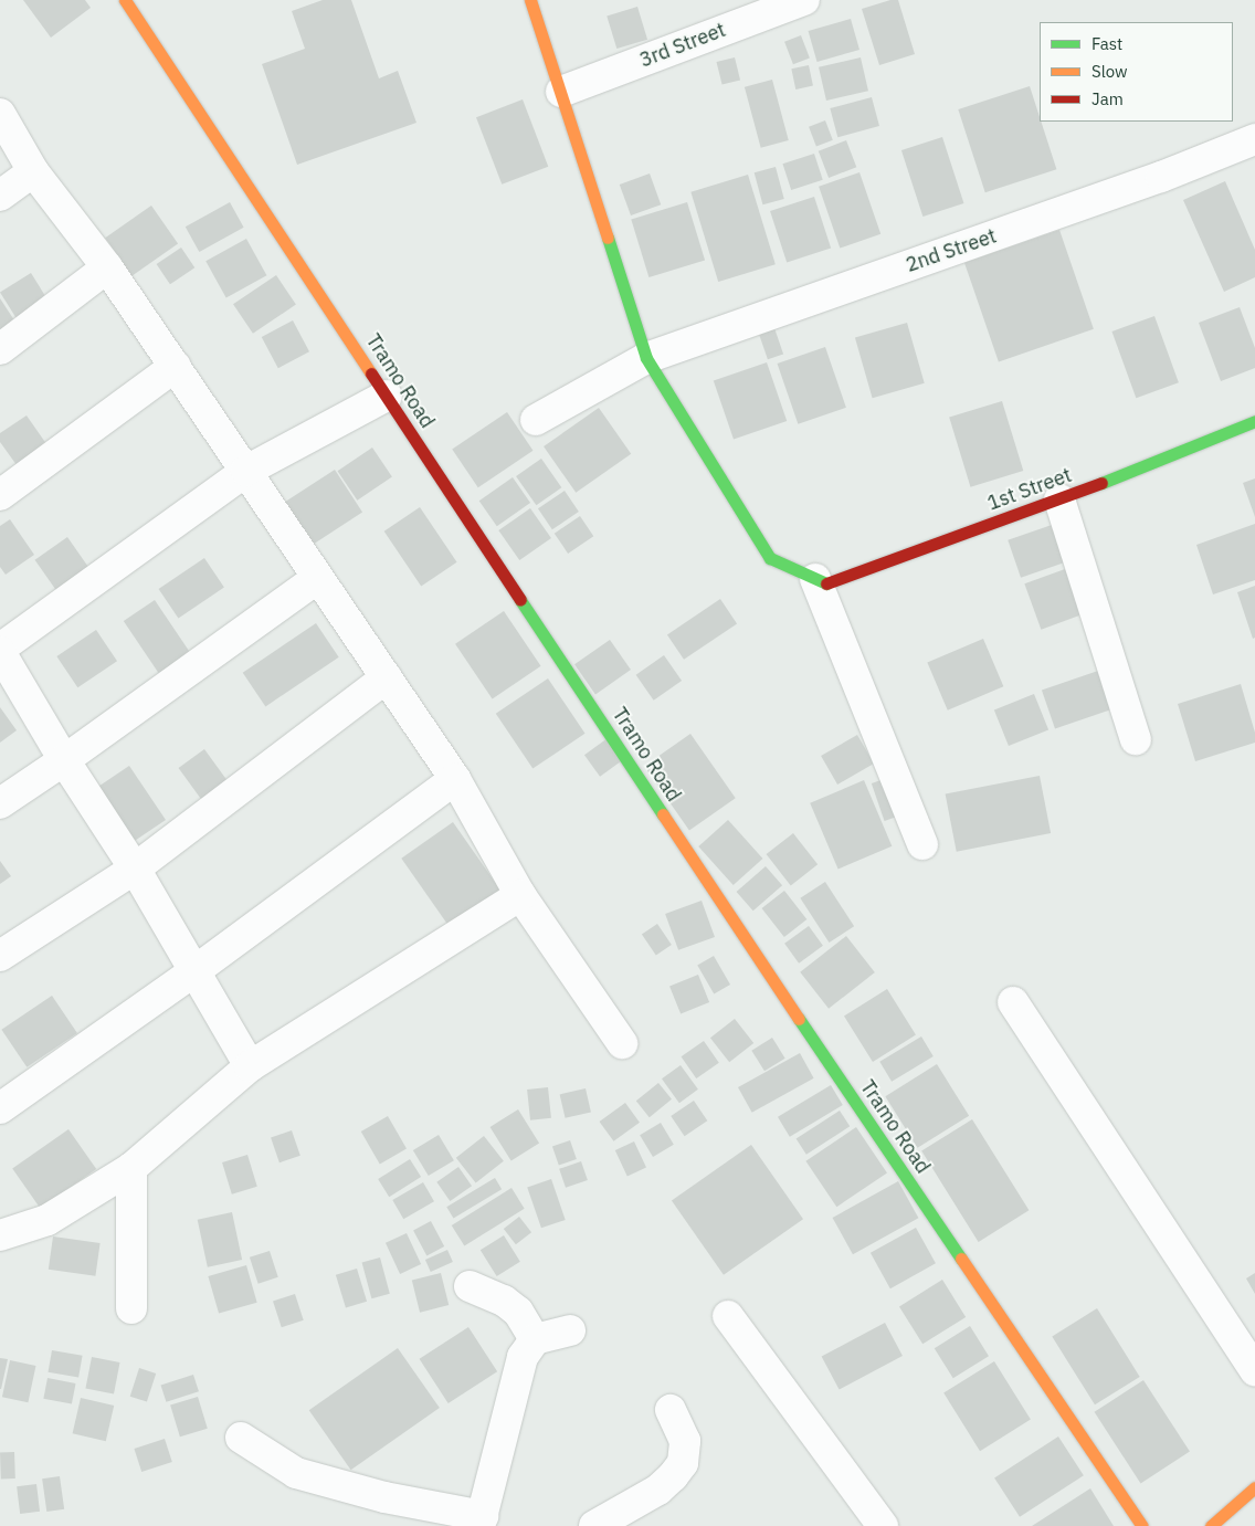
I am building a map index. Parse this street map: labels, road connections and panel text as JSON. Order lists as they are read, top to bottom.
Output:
{
  "streets": {
    "street": [
      "3rd Street",
      "2nd Street",
      "Tramo Road",
      "1st Street"
    ]
  },
  "legend": ["Fast", "Slow", "Jam"]
}
